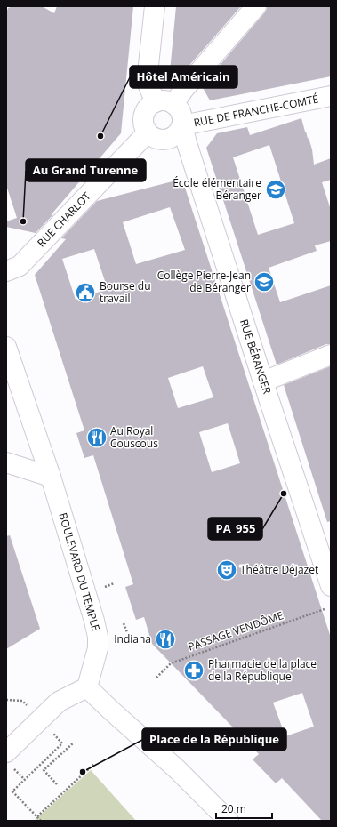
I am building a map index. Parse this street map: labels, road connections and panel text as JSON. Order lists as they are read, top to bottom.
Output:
{
  "streets": {
    "street": [
      "RUE DE FRANCHE-COMTÉ",
      "RUE CHARLOT",
      "RUE BÉRANGER",
      "BOULEVARD DU TEMPLE"
    ],
    "path": ["PASSAGE VENDÔME"]
  },
  "crossings": [
    ["RUE DE FRANCHE-COMTÉ", "RUE CHARLOT"],
    ["RUE DE FRANCHE-COMTÉ", "RUE BÉRANGER"],
    ["RUE CHARLOT", "RUE BÉRANGER"]
  ],
  "places": {
    "other": [
      "Hôtel Américain",
      "Au Grand Turenne",
      "PA_955",
      "Place de la République"
    ],
    "school or university": ["École élémentaire Béranger", "Collège Pierre-Jean de Béranger"],
    "public building": ["Bourse du travail"],
    "restaurant": ["Au Royal Couscous", "Indiana"],
    "theatre": ["Théâtre Déjazet"],
    "pharmacy": ["Pharmacie de la place de la République"]
  },
  "scale_bar": "20 m"
}
